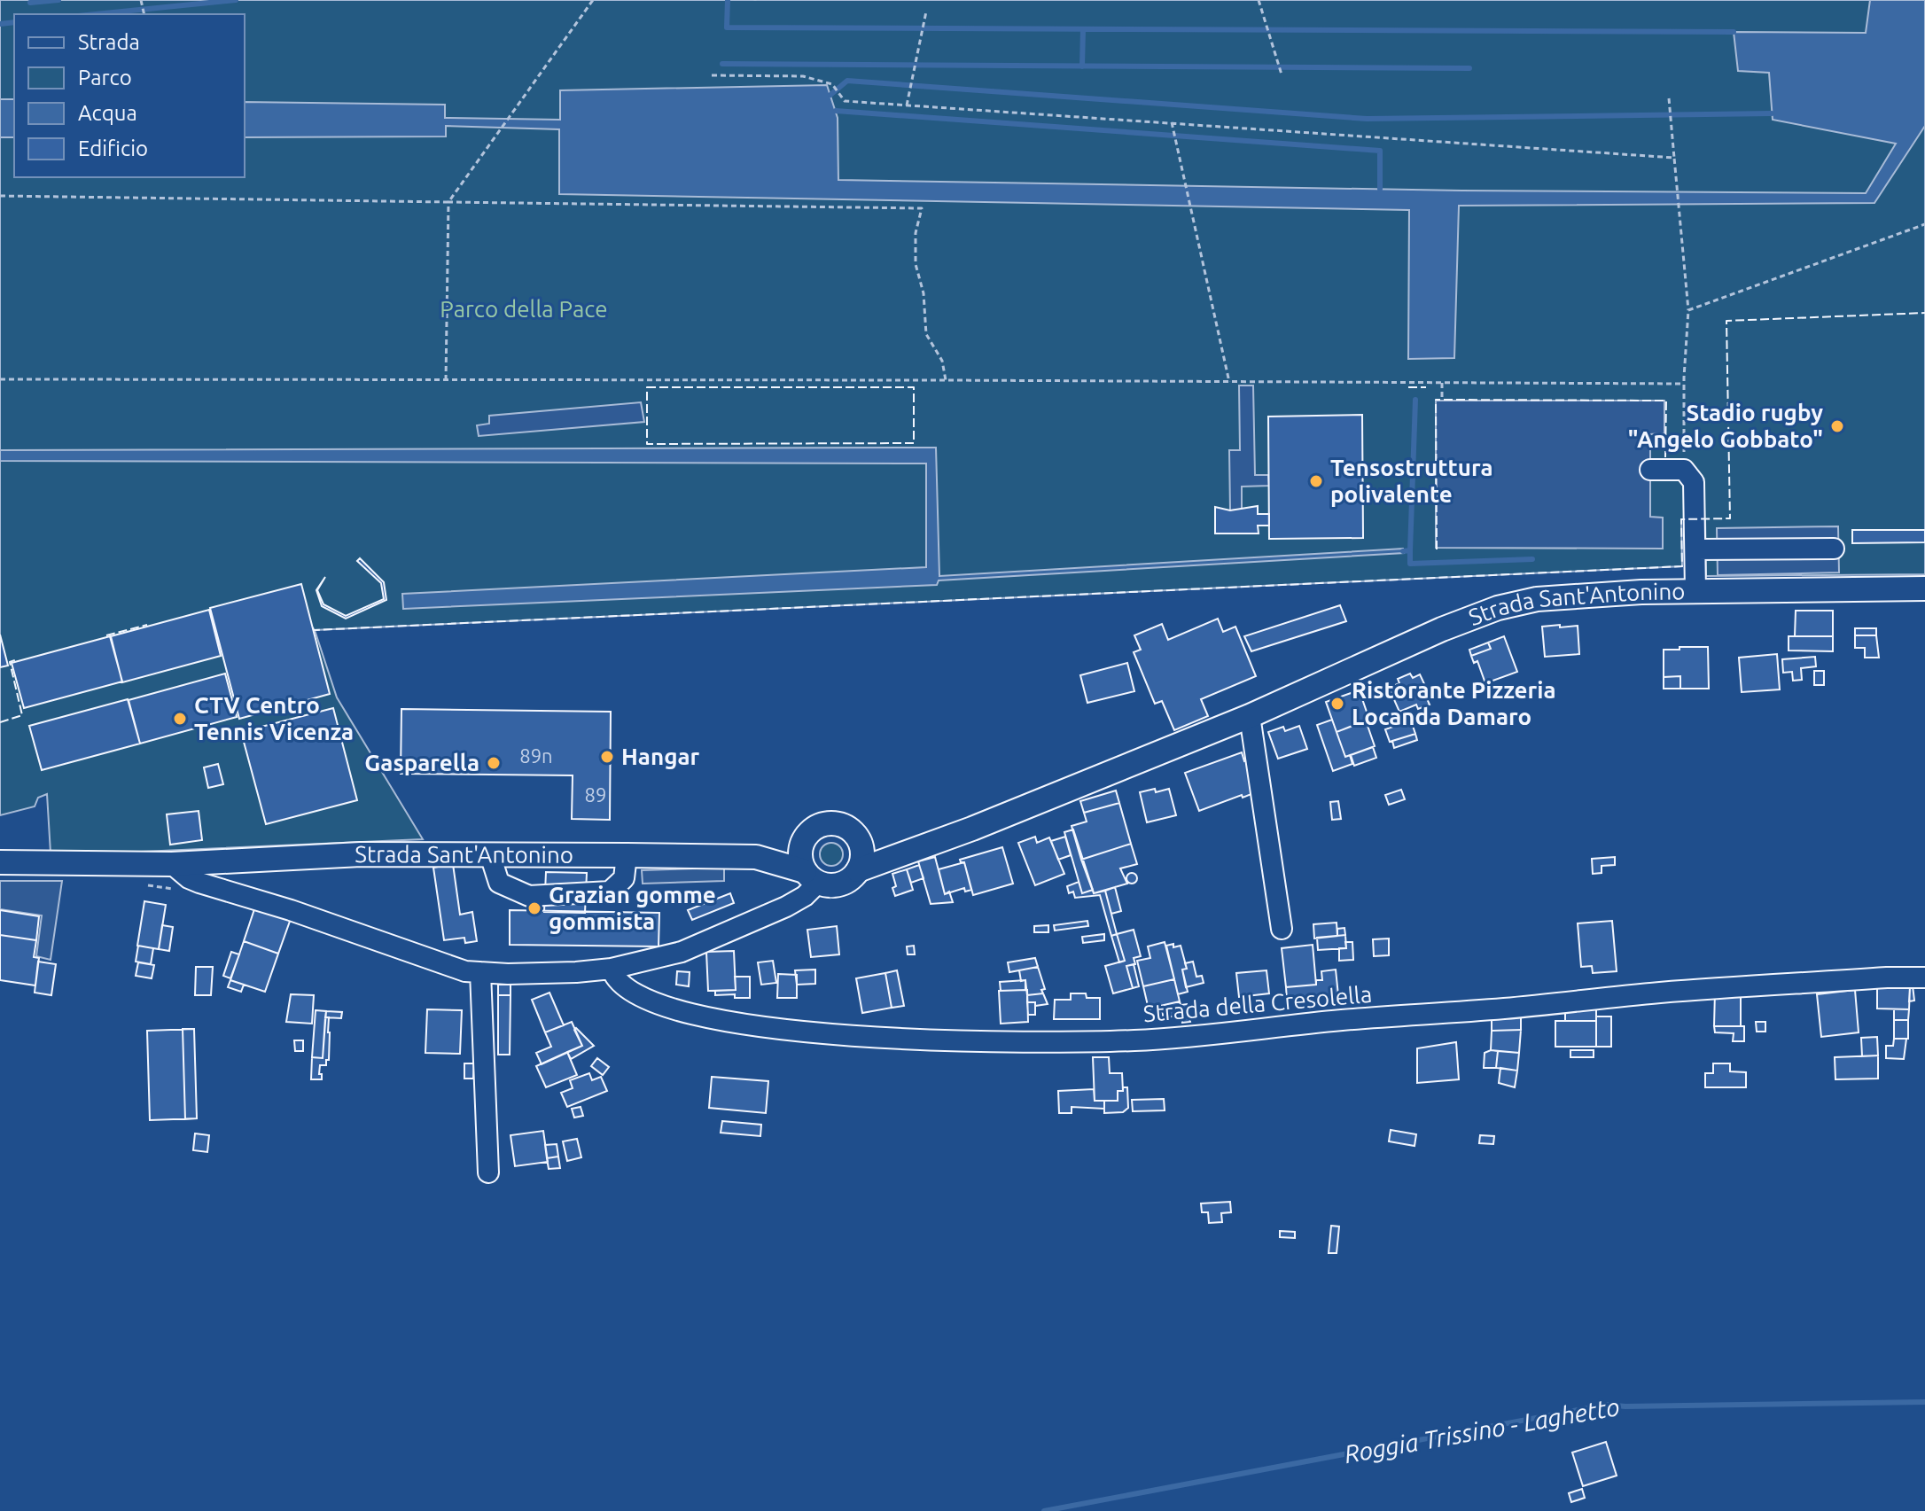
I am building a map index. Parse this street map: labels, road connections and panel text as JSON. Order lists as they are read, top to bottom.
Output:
{
  "streets": {
    "main road": ["Strada Sant'Antonino"],
    "street": ["Strada della Cresolella"]
  },
  "crossings": [
    ["Strada Sant'Antonino", "Strada della Cresolella"]
  ],
  "water": ["Roggia Trissino - Laghetto"],
  "parks": ["Parco della Pace"],
  "places": [
    "Stadio rugby \"Angelo Gobbato\"",
    "Tensostruttura polivalente",
    "Ristorante Pizzeria Locanda Damaro",
    "CTV Centro Tennis Vicenza",
    "Hangar",
    "Gasparella",
    "Grazian gomme gommista"
  ],
  "house_numbers": ["89n", "89"],
  "legend": [
    "Strada",
    "Parco",
    "Acqua",
    "Edificio"
  ]
}
